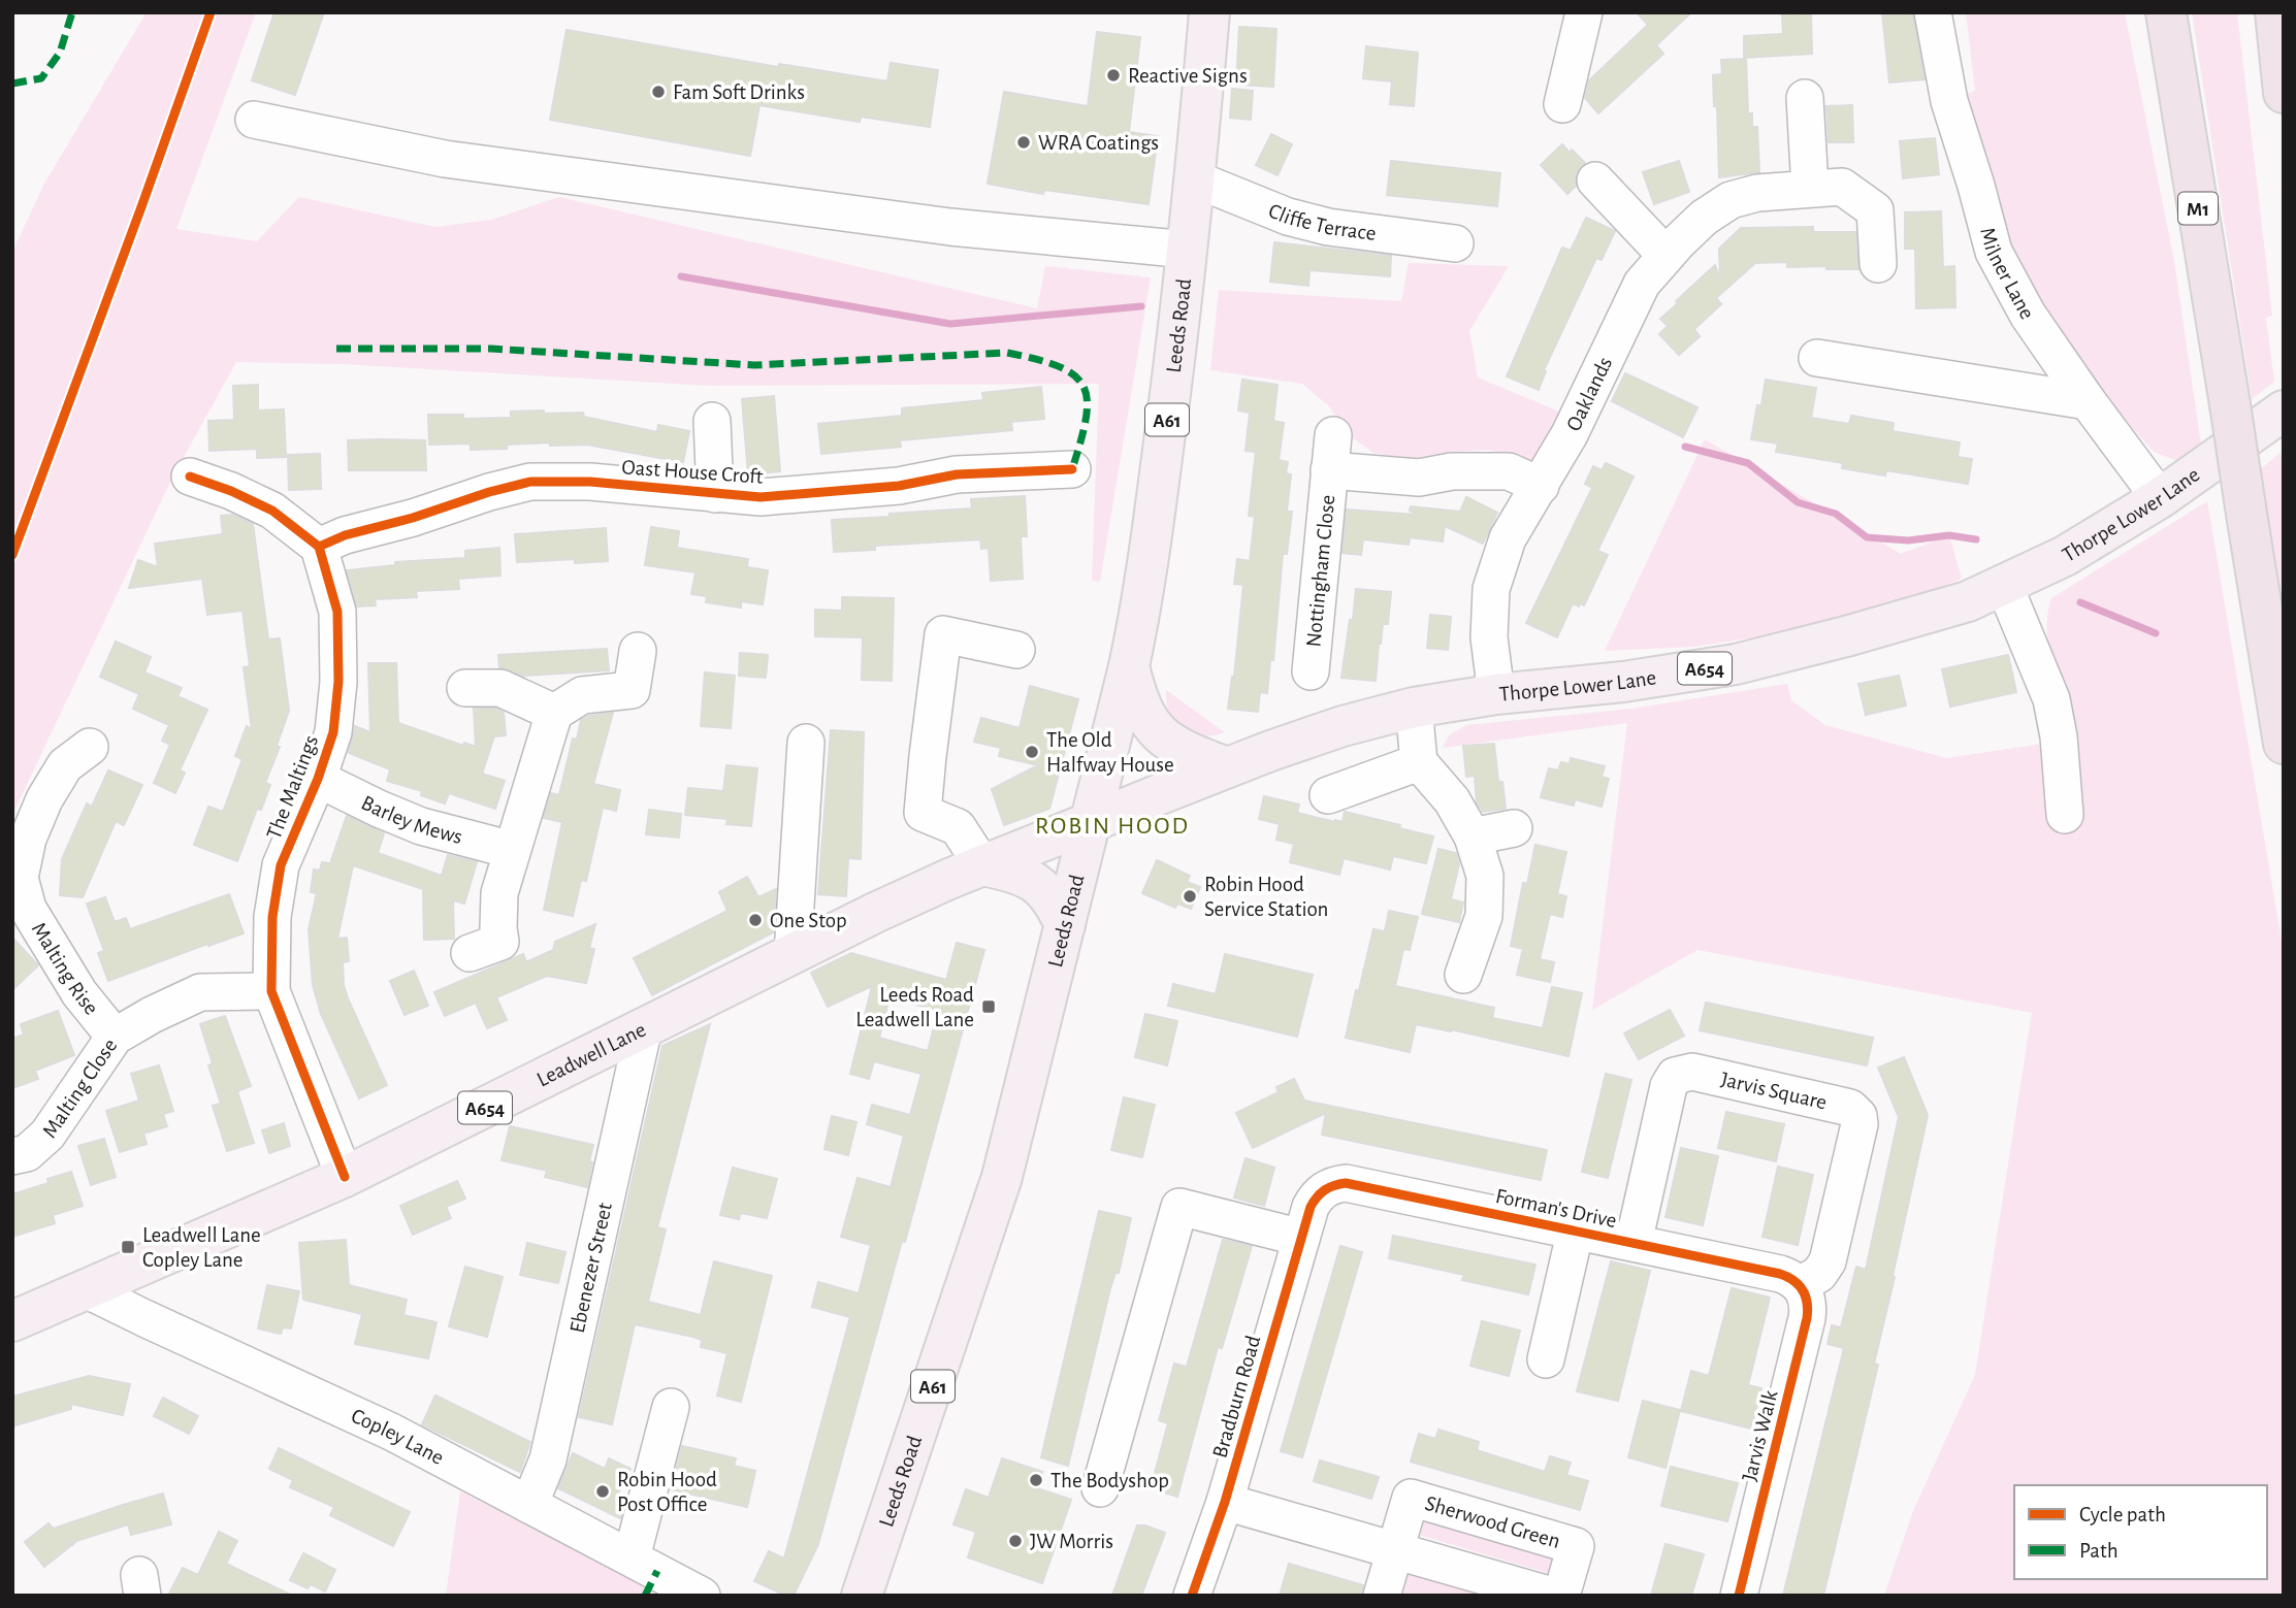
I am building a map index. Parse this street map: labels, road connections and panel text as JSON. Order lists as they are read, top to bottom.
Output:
{
  "streets": {
    "highway": ["M1"],
    "main road": [
      "Leeds Road",
      "A61",
      "Thorpe Lower Lane",
      "A654",
      "Leadwell Lane"
    ],
    "street": [
      "Cliffe Terrace",
      "Milner Lane",
      "Oaklands",
      "Oast House Croft",
      "Nottingham Close",
      "The Maltings",
      "Barley Mews",
      "Malting Rise",
      "Malting Close",
      "Jarvis Square",
      "Forman's Drive",
      "Ebenezer Street",
      "Bradburn Road",
      "Jarvis Walk",
      "Copley Lane",
      "Sherwood Green"
    ]
  },
  "crossings": [
    ["Cliffe Terrace", "Leeds Road"],
    ["Milner Lane", "Thorpe Lower Lane"],
    ["Leeds Road", "Thorpe Lower Lane"],
    ["Leeds Road", "Leadwell Lane"],
    ["Oaklands", "Thorpe Lower Lane"],
    ["Oaklands", "Nottingham Close"],
    ["Oast House Croft", "The Maltings"],
    ["Thorpe Lower Lane", "Leadwell Lane"],
    ["The Maltings", "Barley Mews"],
    ["The Maltings", "Leadwell Lane"],
    ["The Maltings", "Malting Close"],
    ["Malting Rise", "Malting Close"],
    ["Leadwell Lane", "Ebenezer Street"],
    ["Leadwell Lane", "Copley Lane"],
    ["Jarvis Square", "Forman's Drive"],
    ["Jarvis Square", "Jarvis Walk"],
    ["Forman's Drive", "Bradburn Road"],
    ["Forman's Drive", "Jarvis Walk"],
    ["Ebenezer Street", "Copley Lane"]
  ],
  "districts": ["ROBIN HOOD"],
  "places": {
    "other": [
      "Reactive Signs",
      "Fam Soft Drinks",
      "WRA Coatings",
      "The Old Halfway House",
      "Robin Hood Service Station",
      "One Stop",
      "The Bodyshop",
      "Robin Hood Post Office",
      "JW Morris"
    ],
    "transit": ["Leeds Road Leadwell Lane", "Leadwell Lane Copley Lane"]
  },
  "legend": ["Cycle path", "Path"]
}
